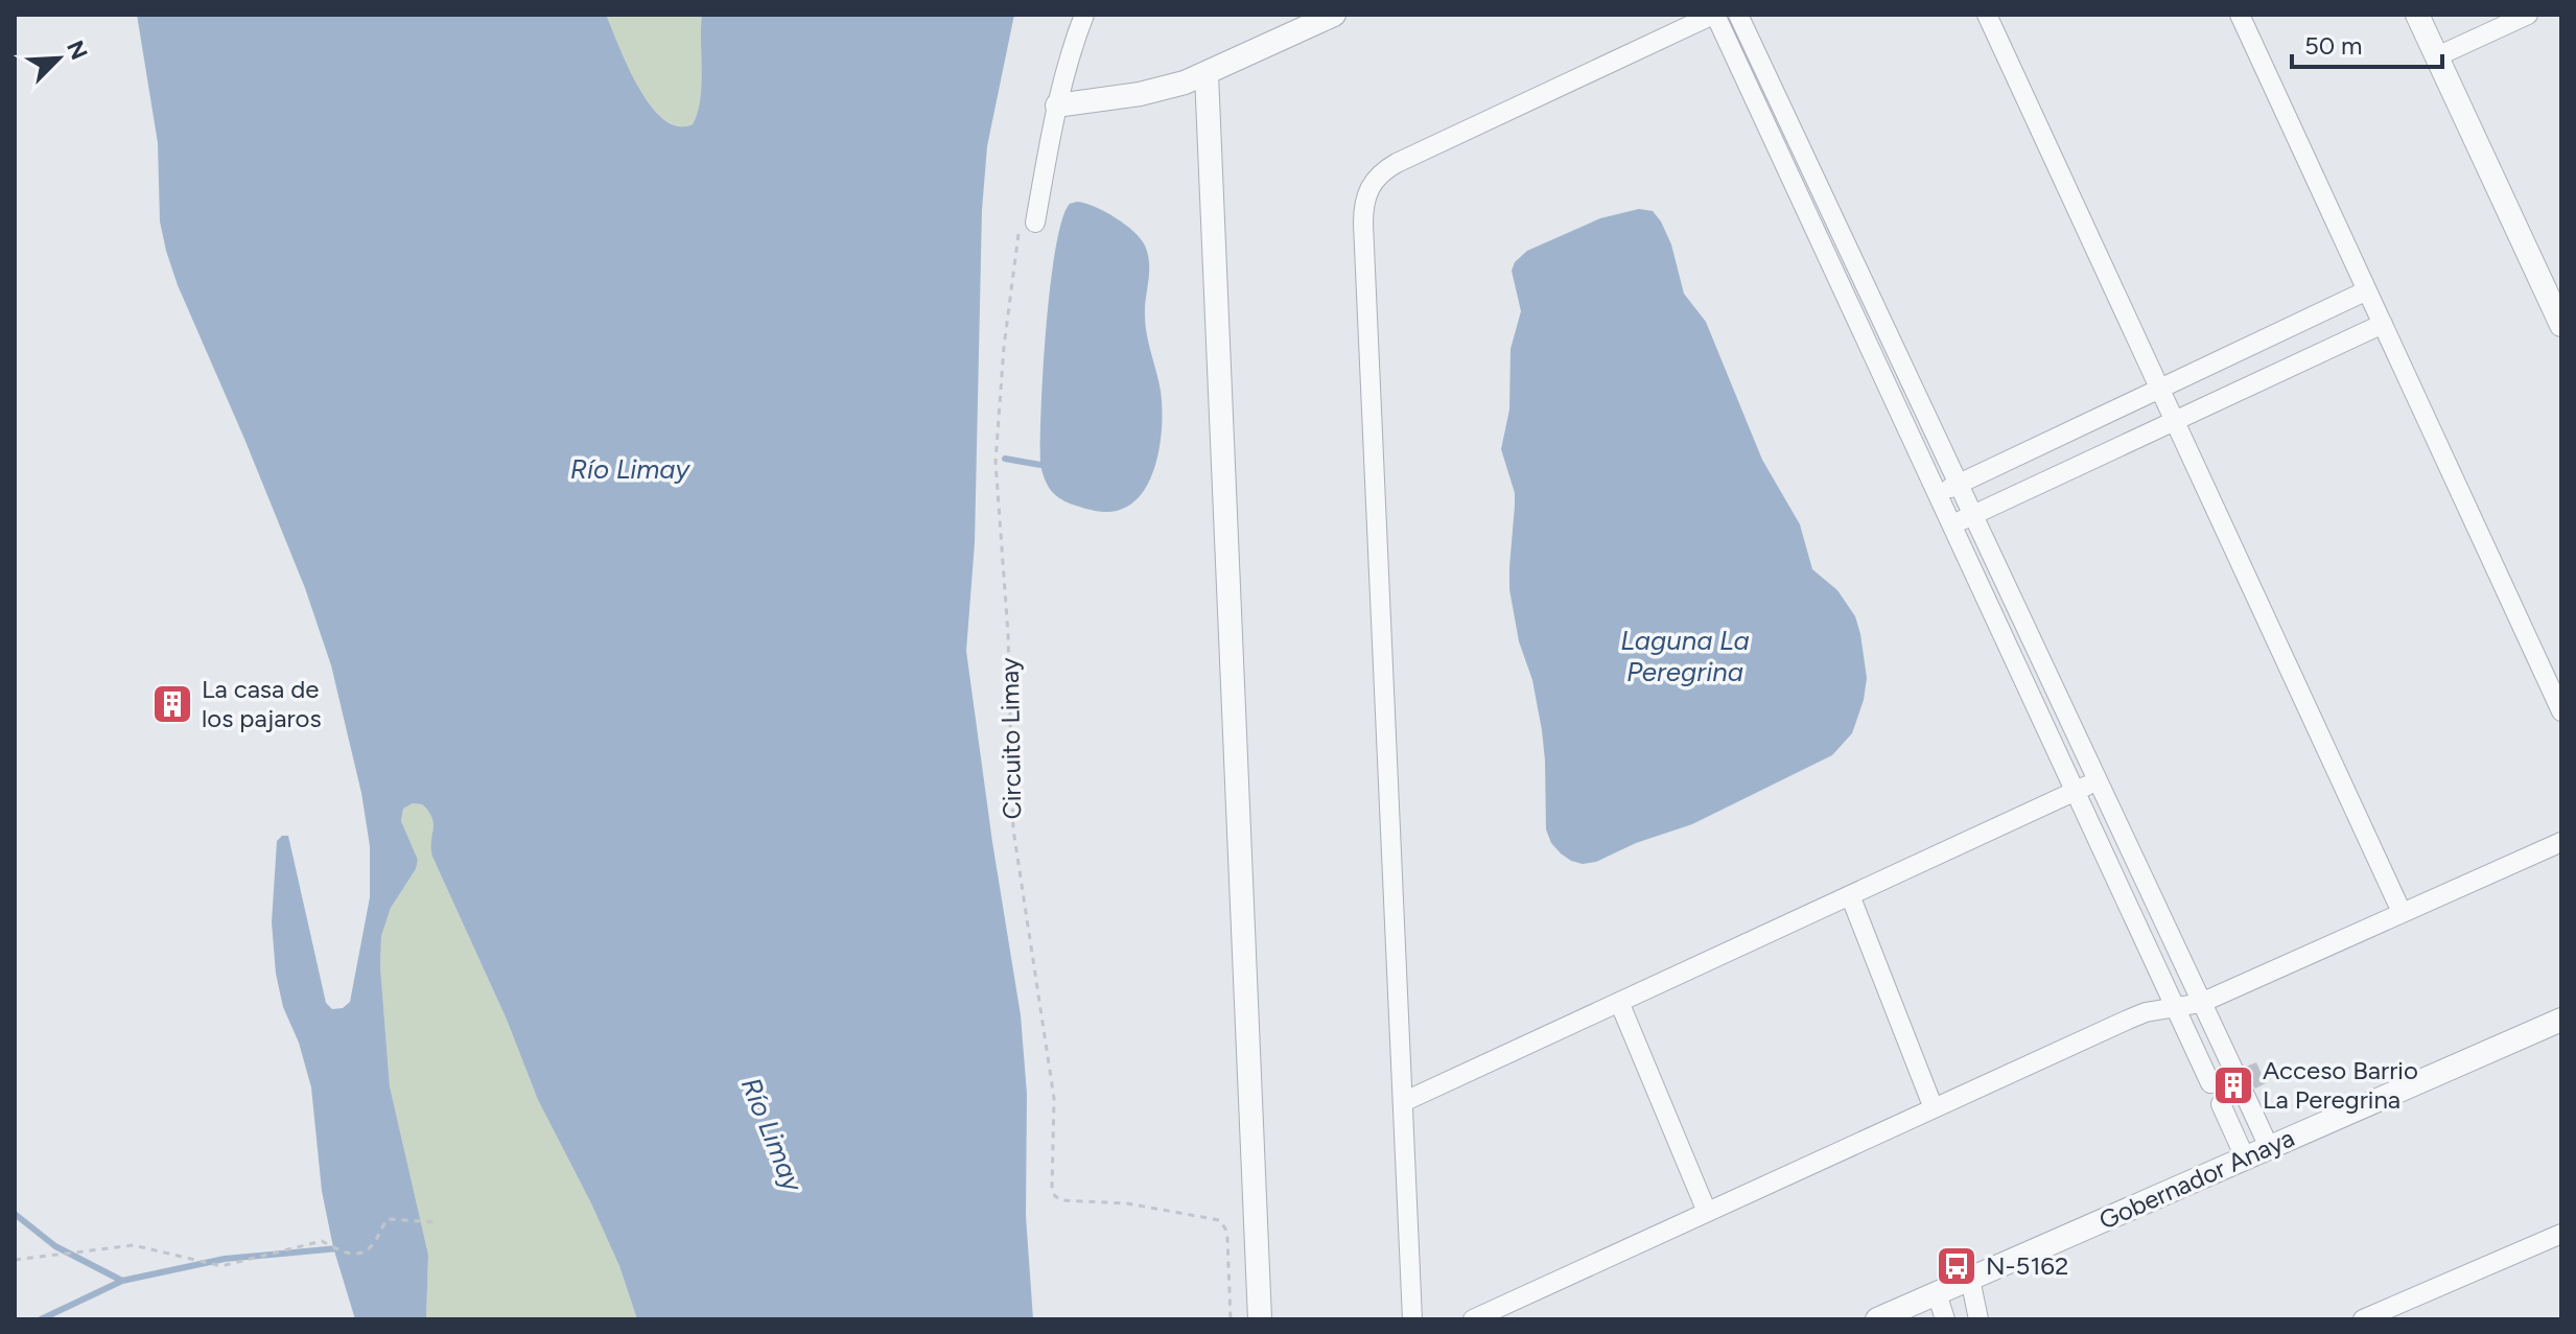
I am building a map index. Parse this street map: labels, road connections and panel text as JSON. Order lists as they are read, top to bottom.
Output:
{
  "streets": {
    "street": ["Gobernador Anaya"],
    "path": ["Circuito Limay"]
  },
  "water": ["Río Limay", "Laguna La Peregrina"],
  "places": {
    "building": ["La casa de los pajaros", "Acceso Barrio La Peregrina"],
    "bus stop": ["N-5162"]
  },
  "scale_bar": "50 m",
  "north": "top right"
}
